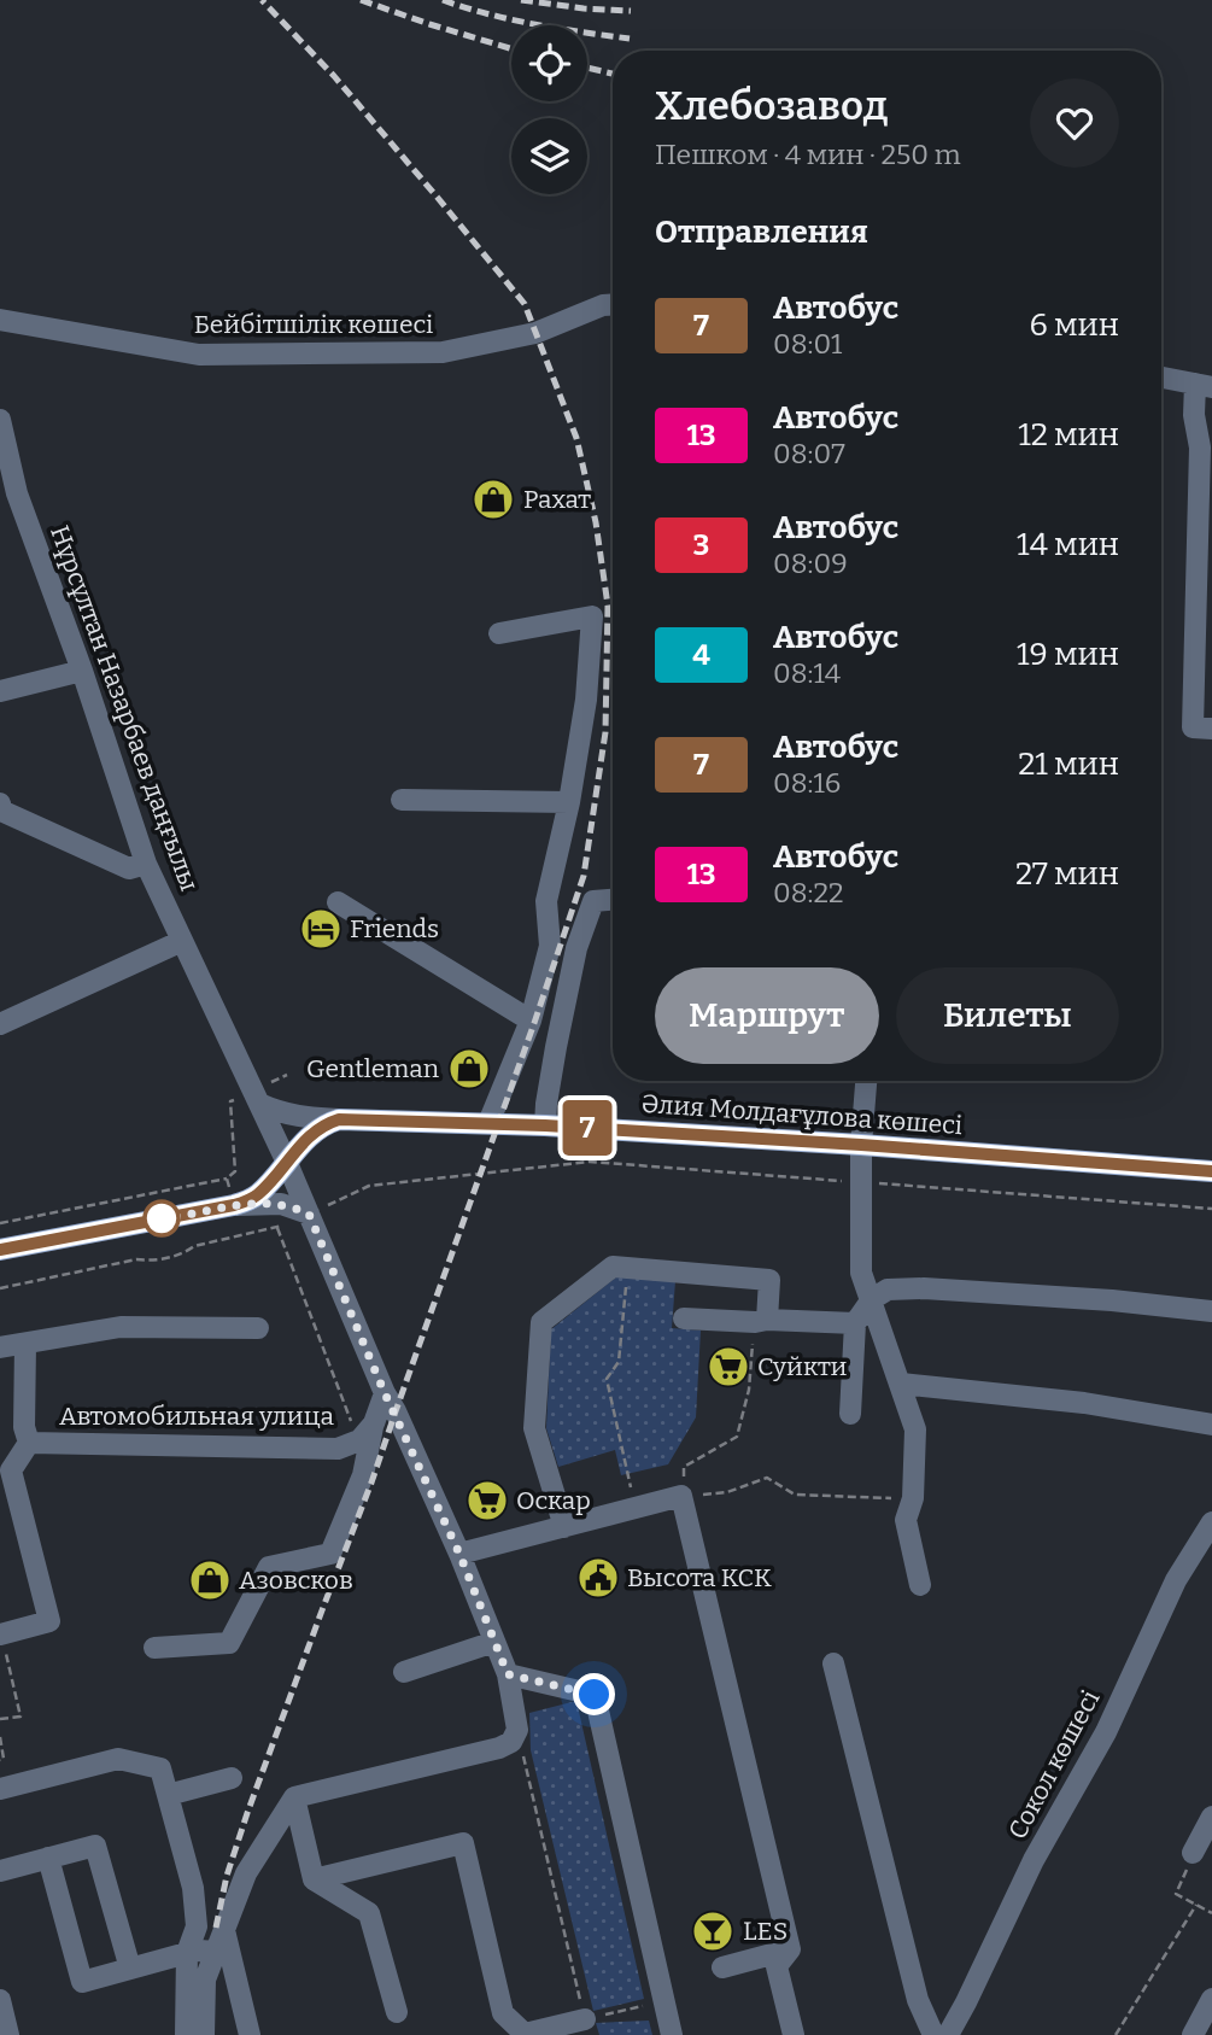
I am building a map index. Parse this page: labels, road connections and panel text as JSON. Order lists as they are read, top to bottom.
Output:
{
  "streets": {
    "main road": ["Әлия Молдағұлова көшесі"],
    "street": [
      "Бейбітшілік көшесі",
      "Нұрсұлтан Назарбаев даңғылы",
      "Автомобильная улица",
      "Сокол көшесі"
    ]
  },
  "crossings": [
    ["Нұрсұлтан Назарбаев даңғылы", "Автомобильная улица"]
  ],
  "places": {
    "shop": ["Рахат", "Gentleman", "Азовсков"],
    "hotel": ["Friends"],
    "supermarket": ["Суйкти", "Оскар"],
    "public building": ["Высота КСК"],
    "bar": ["LES"]
  },
  "lines": ["bus line 7"],
  "page": {
    "on_map": "7",
    "heading": [
      ["Хлебозавод", "Пешком · 4 мин · 250 m"],
      "Отправления"
    ],
    "list": [
      {
        "mark": "7",
        "name": "Автобус",
        "note": "08:01",
        "value": "6 мин"
      },
      {
        "mark": "13",
        "name": "Автобус",
        "note": "08:07",
        "value": "12 мин"
      },
      {
        "mark": "3",
        "name": "Автобус",
        "note": "08:09",
        "value": "14 мин"
      },
      {
        "mark": "4",
        "name": "Автобус",
        "note": "08:14",
        "value": "19 мин"
      },
      {
        "mark": "7",
        "name": "Автобус",
        "note": "08:16",
        "value": "21 мин"
      },
      {
        "mark": "13",
        "name": "Автобус",
        "note": "08:22",
        "value": "27 мин"
      }
    ],
    "buttons": ["Маршрут", "Билеты"]
  }
}
